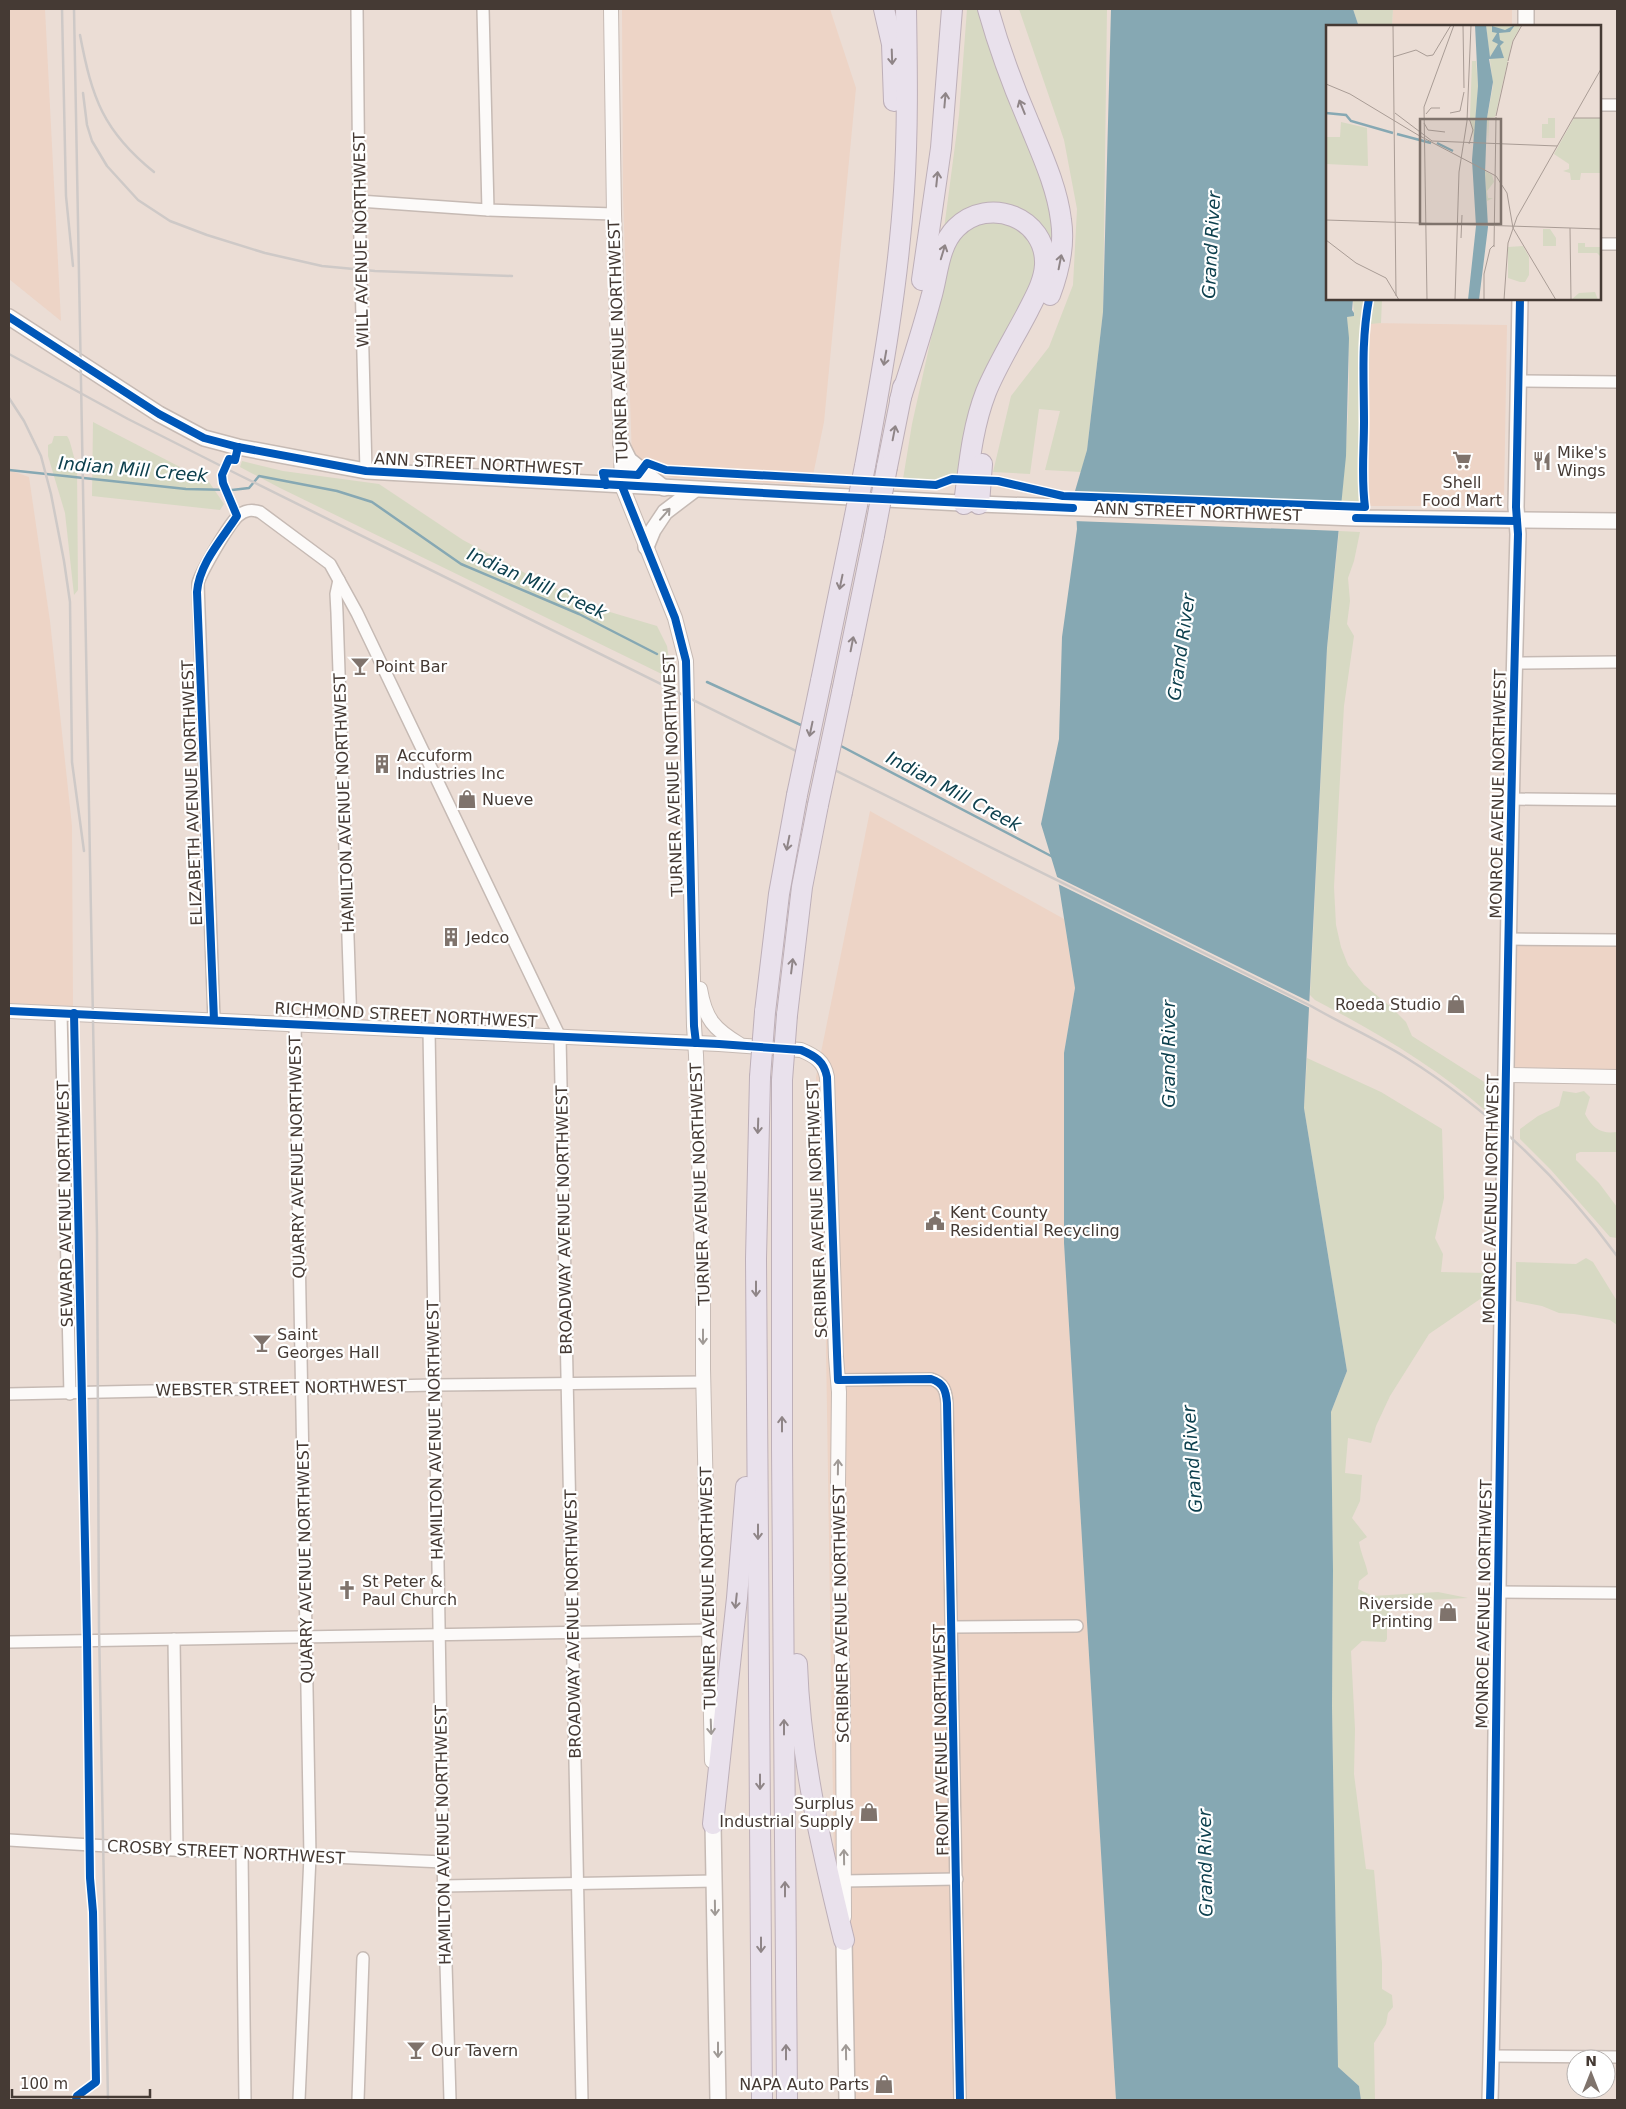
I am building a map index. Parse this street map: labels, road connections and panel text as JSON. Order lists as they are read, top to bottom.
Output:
{
  "streets": {
    "main road": [
      "TURNER AVENUE NORTHWEST",
      "ANN STREET NORTHWEST",
      "MONROE AVENUE NORTHWEST",
      "SCRIBNER AVENUE NORTHWEST"
    ],
    "street": [
      "WILL AVENUE NORTHWEST",
      "ELIZABETH AVENUE NORTHWEST",
      "HAMILTON AVENUE NORTHWEST",
      "RICHMOND STREET NORTHWEST",
      "QUARRY AVENUE NORTHWEST",
      "SEWARD AVENUE NORTHWEST",
      "BROADWAY AVENUE NORTHWEST",
      "WEBSTER STREET NORTHWEST",
      "FRONT AVENUE NORTHWEST",
      "CROSBY STREET NORTHWEST"
    ]
  },
  "crossings": [
    ["WILL AVENUE NORTHWEST", "ANN STREET NORTHWEST"],
    ["TURNER AVENUE NORTHWEST", "ANN STREET NORTHWEST"],
    ["TURNER AVENUE NORTHWEST", "RICHMOND STREET NORTHWEST"],
    ["TURNER AVENUE NORTHWEST", "WEBSTER STREET NORTHWEST"],
    ["ANN STREET NORTHWEST", "MONROE AVENUE NORTHWEST"],
    ["ELIZABETH AVENUE NORTHWEST", "RICHMOND STREET NORTHWEST"],
    ["ELIZABETH AVENUE NORTHWEST", "BROADWAY AVENUE NORTHWEST"],
    ["HAMILTON AVENUE NORTHWEST", "RICHMOND STREET NORTHWEST"],
    ["HAMILTON AVENUE NORTHWEST", "BROADWAY AVENUE NORTHWEST"],
    ["HAMILTON AVENUE NORTHWEST", "WEBSTER STREET NORTHWEST"],
    ["HAMILTON AVENUE NORTHWEST", "CROSBY STREET NORTHWEST"],
    ["RICHMOND STREET NORTHWEST", "QUARRY AVENUE NORTHWEST"],
    ["RICHMOND STREET NORTHWEST", "SEWARD AVENUE NORTHWEST"],
    ["RICHMOND STREET NORTHWEST", "SCRIBNER AVENUE NORTHWEST"],
    ["RICHMOND STREET NORTHWEST", "BROADWAY AVENUE NORTHWEST"],
    ["QUARRY AVENUE NORTHWEST", "WEBSTER STREET NORTHWEST"],
    ["QUARRY AVENUE NORTHWEST", "CROSBY STREET NORTHWEST"],
    ["SEWARD AVENUE NORTHWEST", "WEBSTER STREET NORTHWEST"],
    ["SCRIBNER AVENUE NORTHWEST", "FRONT AVENUE NORTHWEST"],
    ["BROADWAY AVENUE NORTHWEST", "WEBSTER STREET NORTHWEST"]
  ],
  "one_way": ["TURNER AVENUE NORTHWEST", "SCRIBNER AVENUE NORTHWEST"],
  "water": ["Grand River", "Indian Mill Creek"],
  "places": {
    "supermarket": ["Shell Food Mart"],
    "restaurant": ["Mike's Wings"],
    "bar": ["Point Bar", "Saint Georges Hall", "Our Tavern"],
    "building": ["Accuform Industries Inc", "Jedco"],
    "shop": [
      "Nueve",
      "Roeda Studio",
      "Riverside Printing",
      "Surplus Industrial Supply",
      "NAPA Auto Parts"
    ],
    "public building": ["Kent County Residential Recycling"],
    "church": ["St Peter & Paul Church"]
  },
  "scale_bar": "100 m",
  "north": "top"
}
